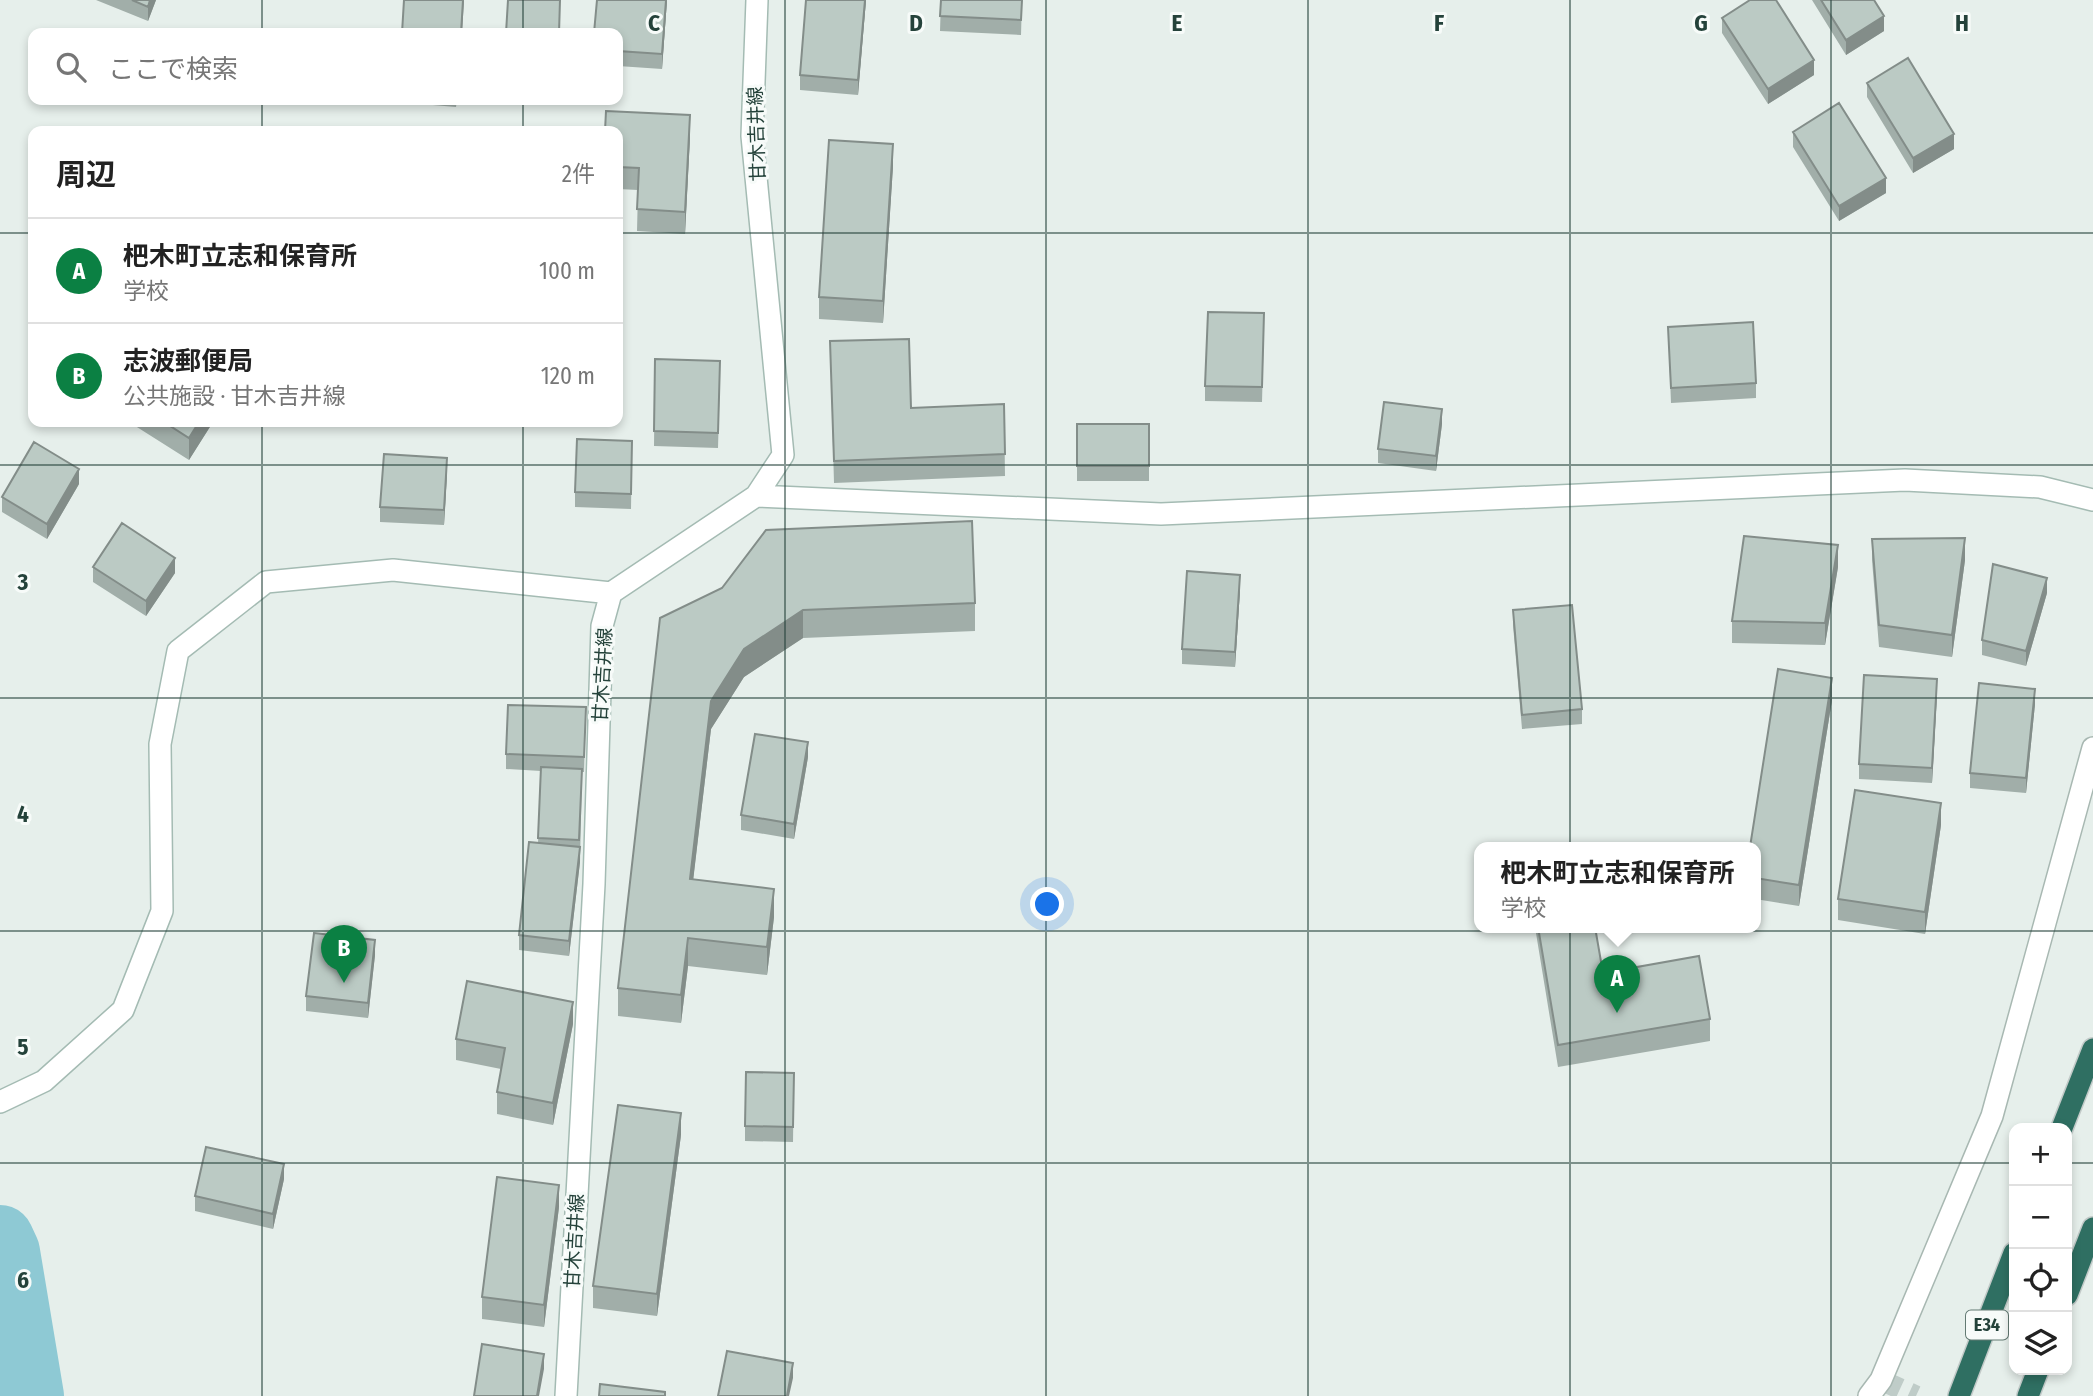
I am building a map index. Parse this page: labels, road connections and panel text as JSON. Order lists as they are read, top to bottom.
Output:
{
  "streets": {
    "highway": ["E34"],
    "street": ["甘木吉井線"]
  },
  "page": {
    "search": "ここで検索",
    "heading": ["周辺", "2件"],
    "list": [
      {
        "mark": "A",
        "name": "杷木町立志和保育所",
        "note": "学校",
        "value": "100 m"
      },
      {
        "mark": "B",
        "name": "志波郵便局",
        "note": "公共施設 · 甘木吉井線",
        "value": "120 m"
      }
    ],
    "popup": ["杷木町立志和保育所", "学校"],
    "pins": ["B", "A"],
    "map_buttons": ["+", "−"]
  },
  "grid": {
    "columns": [
      "C",
      "D",
      "E",
      "F",
      "G",
      "H"
    ],
    "rows": [
      "3",
      "4",
      "5",
      "6"
    ]
  }
}
